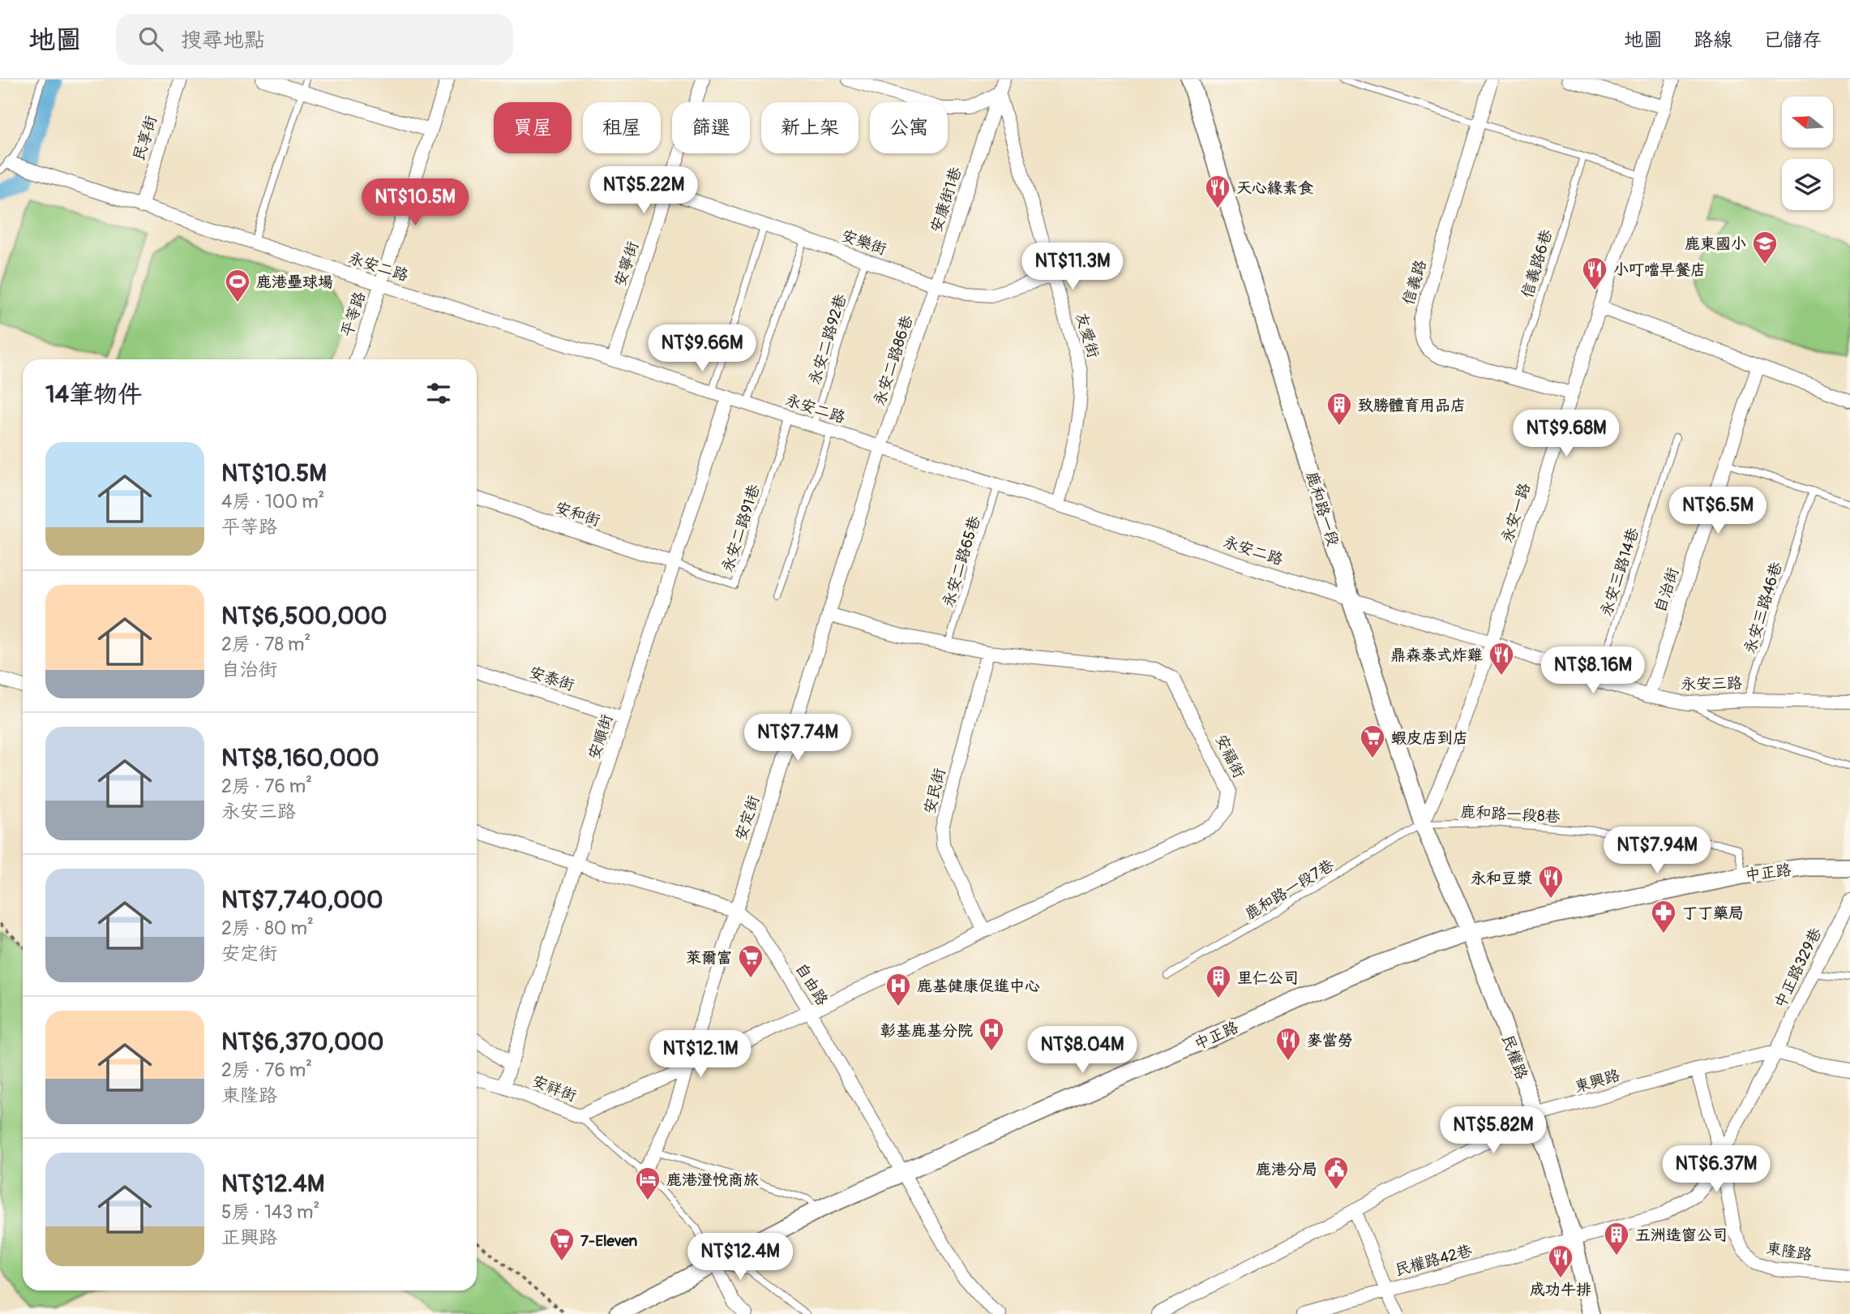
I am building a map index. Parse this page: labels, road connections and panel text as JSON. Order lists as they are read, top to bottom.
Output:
{
  "streets": {
    "main road": ["鹿和路一段", "中正路", "民權路"],
    "street": [
      "民享街",
      "安康街1巷",
      "安樂街",
      "安寧街",
      "永安二路",
      "信義路",
      "平等路",
      "友愛街",
      "永安二路86巷",
      "永安一路",
      "安和街",
      "自治街",
      "安泰街",
      "永安三路",
      "安順街",
      "安福街",
      "安民街",
      "安定街",
      "中正路329巷",
      "自由路",
      "東興路",
      "安祥街",
      "東隆路",
      "民權路42巷"
    ],
    "lane": [
      "信義路6巷",
      "永安二路92巷",
      "永安二路91巷",
      "永安二路65巷",
      "永安三路14巷",
      "永安三路46巷",
      "鹿和路一段8巷",
      "鹿和路一段7巷"
    ]
  },
  "crossings": [
    ["民享街", "永安二路"],
    ["安康街1巷", "安樂街"],
    ["安康街1巷", "友愛街"],
    ["安康街1巷", "永安二路86巷"],
    ["安樂街", "安寧街"],
    ["安樂街", "友愛街"],
    ["安樂街", "永安二路92巷"],
    ["安樂街", "永安二路86巷"],
    ["安寧街", "永安二路"],
    ["信義路6巷", "信義路"],
    ["永安二路", "平等路"],
    ["永安二路", "友愛街"],
    ["永安二路", "永安二路92巷"],
    ["永安二路", "永安二路86巷"],
    ["永安二路", "鹿和路一段"],
    ["永安二路", "永安二路91巷"],
    ["永安二路", "永安二路65巷"],
    ["永安二路", "永安三路"],
    ["永安二路", "安順街"],
    ["永安二路", "安定街"],
    ["信義路", "永安一路"],
    ["永安二路86巷", "安定街"],
    ["鹿和路一段", "永安一路"],
    ["鹿和路一段", "永安三路"],
    ["鹿和路一段", "鹿和路一段8巷"],
    ["鹿和路一段", "中正路"],
    ["鹿和路一段", "鹿和路一段7巷"],
    ["鹿和路一段", "民權路"],
    ["永安一路", "永安三路"],
    ["永安一路", "鹿和路一段8巷"],
    ["永安一路", "鹿和路一段7巷"],
    ["安和街", "永安二路91巷"],
    ["安和街", "安順街"],
    ["永安二路91巷", "安順街"],
    ["永安二路65巷", "安福街"],
    ["永安三路14巷", "永安三路"],
    ["自治街", "永安三路"],
    ["永安三路46巷", "永安三路"],
    ["安泰街", "安順街"],
    ["安順街", "自由路"],
    ["安順街", "安祥街"],
    ["安福街", "安民街"],
    ["安福街", "安定街"],
    ["安福街", "自由路"],
    ["安福街", "安祥街"],
    ["鹿和路一段8巷", "中正路"],
    ["鹿和路一段8巷", "鹿和路一段7巷"],
    ["安定街", "自由路"],
    ["安定街", "安祥街"],
    ["中正路", "自由路"],
    ["中正路", "民權路"],
    ["中正路329巷", "東興路"],
    ["中正路329巷", "東隆路"],
    ["中正路329巷", "民權路42巷"],
    ["自由路", "安祥街"],
    ["民權路", "東興路"],
    ["民權路", "民權路42巷"],
    ["東興路", "東隆路"],
    ["東隆路", "民權路42巷"]
  ],
  "places": {
    "restaurant": [
      "天心緣素食",
      "小叮噹早餐店",
      "鼎森泰式炸雞",
      "永和豆漿",
      "麥當勞",
      "成功牛排"
    ],
    "school or university": ["鹿東國小"],
    "sports": ["鹿港壘球場"],
    "building": ["致勝體育用品店", "里仁公司", "五洲造窗公司"],
    "supermarket": ["蝦皮店到店", "萊爾富", "7-Eleven"],
    "pharmacy": ["丁丁藥局"],
    "hospital": ["鹿基健康促進中心", "彰基鹿基分院"],
    "public building": ["鹿港分局"],
    "hotel": ["鹿港澄悅商旅"]
  },
  "north": "left",
  "page": {
    "header": "地圖",
    "search": "搜尋地點",
    "nav": ["地圖", "路線", "已儲存"],
    "chip": [
      "買屋",
      "租屋",
      "篩選",
      "新上架",
      "公寓"
    ],
    "price": [
      "NT$5.22M",
      "NT$10.5M",
      "NT$11.3M",
      "NT$9.66M",
      "NT$9.68M",
      "NT$6.5M",
      "NT$8.16M",
      "NT$7.74M",
      "NT$7.94M",
      "NT$8.04M",
      "NT$12.1M",
      "NT$5.82M",
      "NT$6.37M",
      "NT$12.4M"
    ],
    "heading": "14筆物件",
    "list": [
      {
        "name": "NT$10.5M",
        "note": "4房 · 100 m² · 平等路"
      },
      {
        "name": "NT$6,500,000",
        "note": "2房 · 78 m² · 自治街"
      },
      {
        "name": "NT$8,160,000",
        "note": "2房 · 76 m² · 永安三路"
      },
      {
        "name": "NT$7,740,000",
        "note": "2房 · 80 m² · 安定街"
      },
      {
        "name": "NT$6,370,000",
        "note": "2房 · 76 m² · 東隆路"
      },
      {
        "name": "NT$12.4M",
        "note": "5房 · 143 m² · 正興路"
      }
    ]
  }
}
